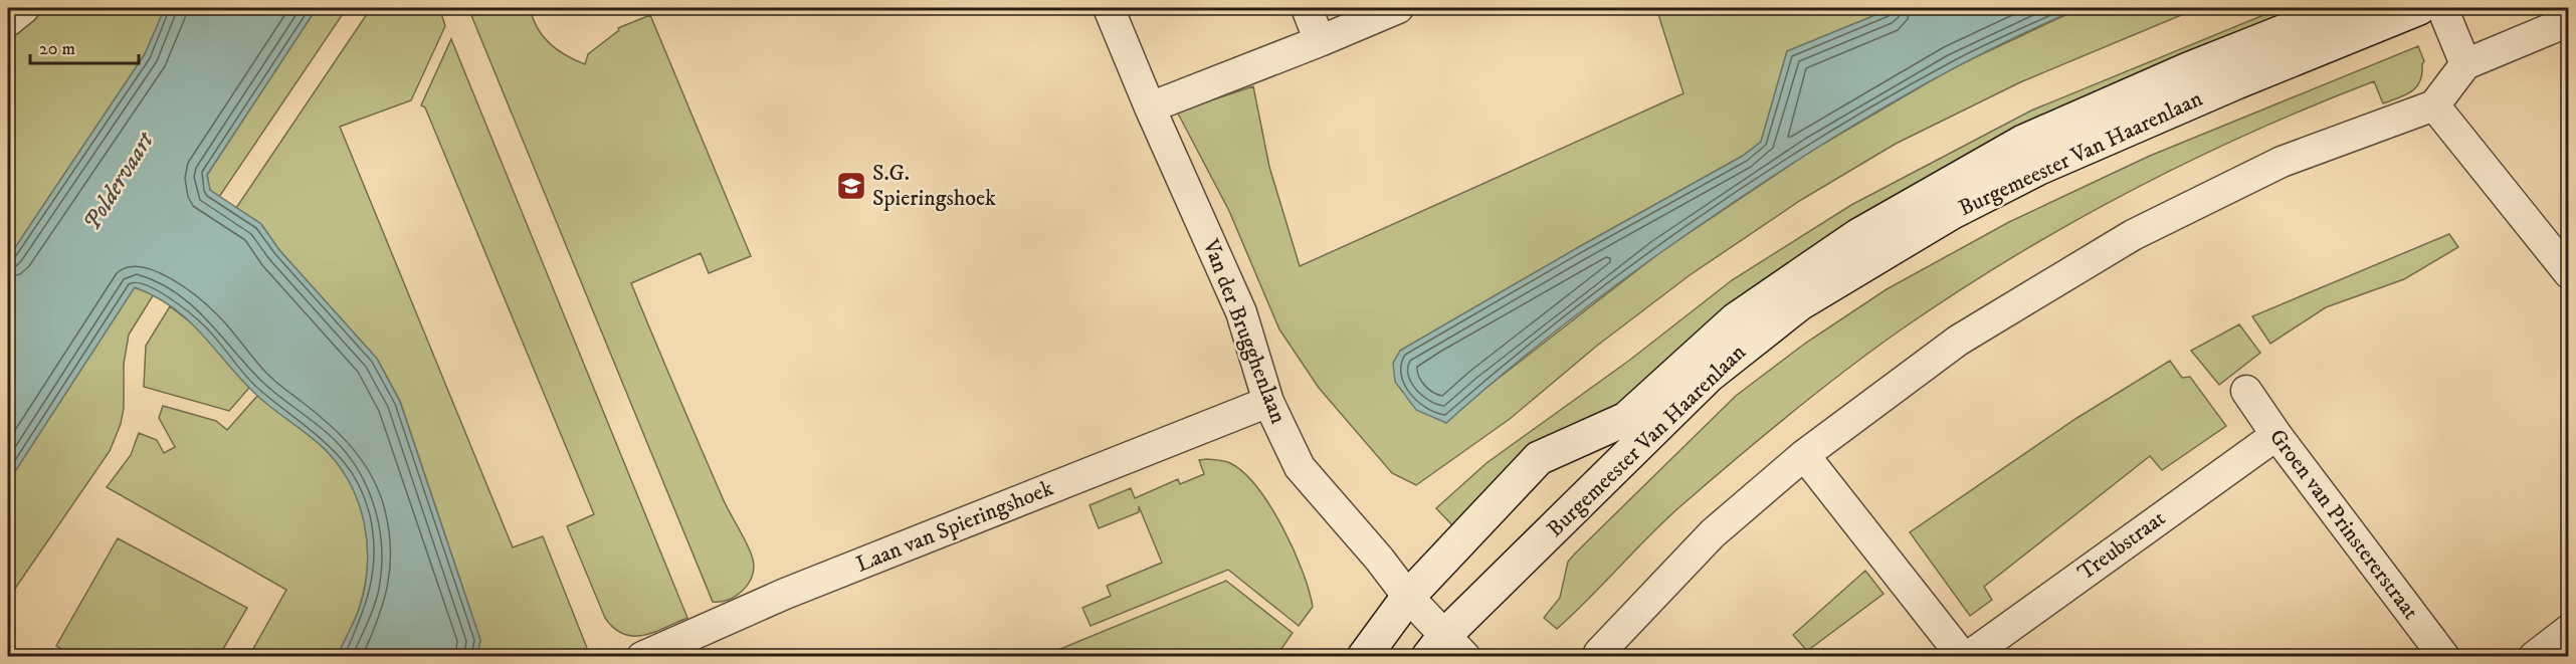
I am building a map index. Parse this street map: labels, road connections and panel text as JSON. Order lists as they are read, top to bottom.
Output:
{
  "streets": {
    "main road": ["Burgemeester Van Haarenlaan"],
    "street": [
      "Van der Brugghenlaan",
      "Groen van Prinstererstraat",
      "Laan van Spieringshoek",
      "Treubstraat"
    ]
  },
  "crossings": [
    ["Burgemeester Van Haarenlaan", "Van der Brugghenlaan"],
    ["Van der Brugghenlaan", "Laan van Spieringshoek"],
    ["Groen van Prinstererstraat", "Treubstraat"]
  ],
  "water": ["Poldervaart"],
  "places": {
    "school or university": ["S.G. Spieringshoek"]
  },
  "scale_bar": "20 m"
}
